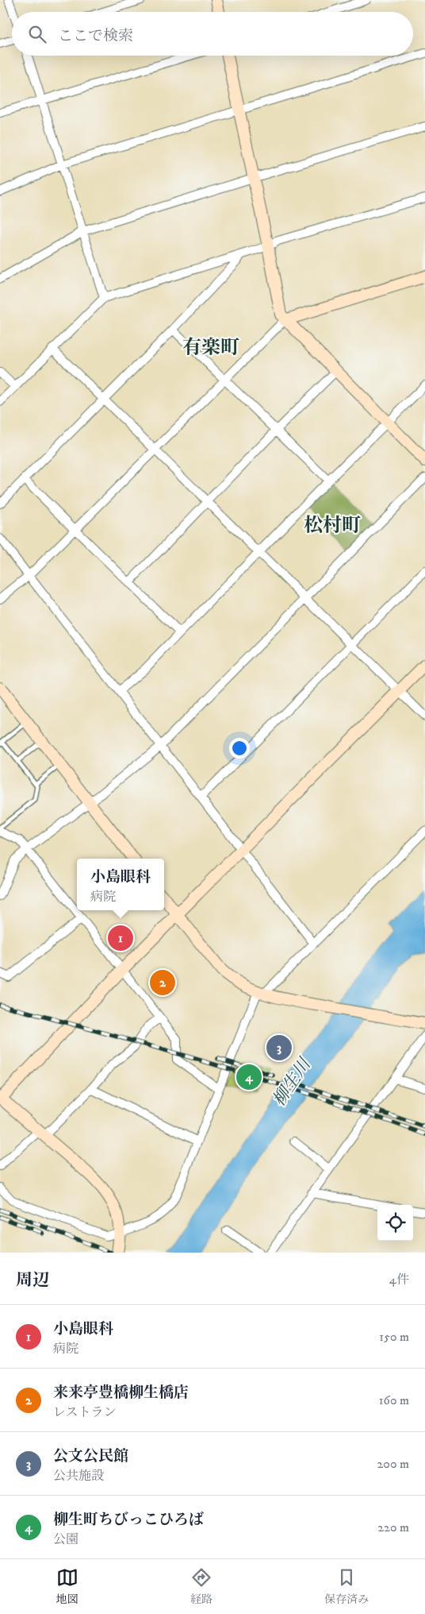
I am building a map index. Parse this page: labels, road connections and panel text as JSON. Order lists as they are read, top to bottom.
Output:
{
  "districts": ["有楽町", "松村町"],
  "water": ["柳生川"],
  "page": {
    "search": "ここで検索",
    "popup": ["小島眼科", "病院"],
    "pins": [
      "1",
      "2",
      "3",
      "4"
    ],
    "heading": ["周辺", "4件"],
    "list": [
      {
        "mark": "1",
        "name": "小島眼科",
        "note": "病院",
        "value": "150 m"
      },
      {
        "mark": "2",
        "name": "来来亭豊橋柳生橋店",
        "note": "レストラン",
        "value": "160 m"
      },
      {
        "mark": "3",
        "name": "公文公民館",
        "note": "公共施設",
        "value": "200 m"
      },
      {
        "mark": "4",
        "name": "柳生町ちびっこひろば",
        "note": "公園",
        "value": "220 m"
      }
    ],
    "nav": ["地図", "経路", "保存済み"]
  }
}
